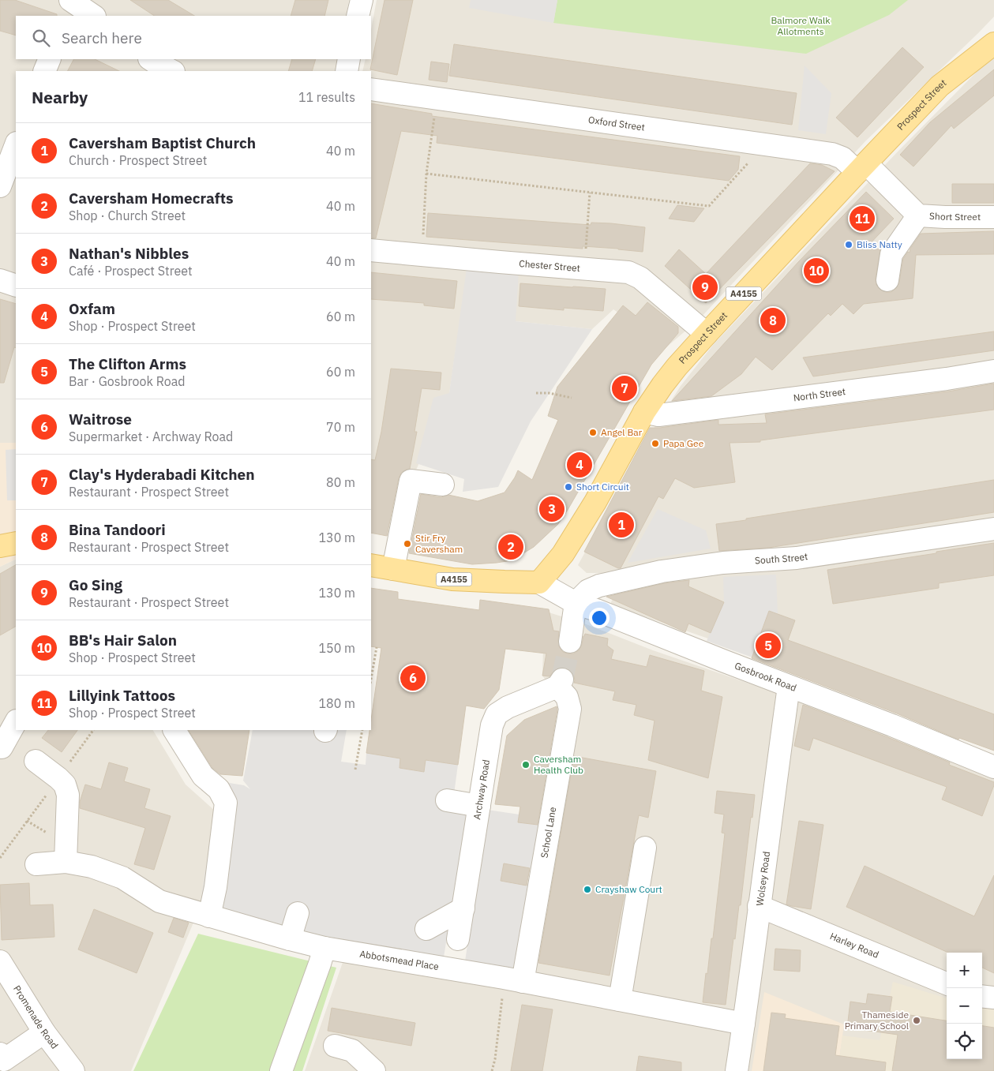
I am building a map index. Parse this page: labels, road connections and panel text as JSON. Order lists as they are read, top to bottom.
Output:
{
  "streets": {
    "main road": ["Prospect Street", "A4155"],
    "street": [
      "Oxford Street",
      "Short Street",
      "Chester Street",
      "North Street",
      "South Street",
      "Gosbrook Road",
      "Archway Road",
      "School Lane",
      "Wolsey Road",
      "Harley Road",
      "Abbotsmead Place",
      "Promenade Road"
    ]
  },
  "crossings": [
    ["Prospect Street", "Oxford Street"],
    ["Prospect Street", "Short Street"],
    ["Prospect Street", "Chester Street"],
    ["Prospect Street", "A4155"],
    ["Prospect Street", "North Street"],
    ["Prospect Street", "Gosbrook Road"],
    ["Oxford Street", "Short Street"],
    ["A4155", "Gosbrook Road"],
    ["South Street", "Gosbrook Road"],
    ["Gosbrook Road", "Wolsey Road"],
    ["Archway Road", "School Lane"],
    ["School Lane", "Abbotsmead Place"],
    ["Wolsey Road", "Harley Road"],
    ["Wolsey Road", "Abbotsmead Place"]
  ],
  "parks": ["Balmore Walk Allotments"],
  "places": [
    "Bliss Natty",
    "Angel Bar",
    "Papa Gee",
    "Short Circuit",
    "Stir Fry Caversham",
    "Caversham Health Club",
    "Crayshaw Court",
    "Thameside Primary School"
  ],
  "page": {
    "search": "Search here",
    "heading": ["Nearby", "11 results"],
    "list": [
      {
        "mark": "1",
        "name": "Caversham Baptist Church",
        "note": "Church · Prospect Street",
        "value": "40 m"
      },
      {
        "mark": "2",
        "name": "Caversham Homecrafts",
        "note": "Shop · Church Street",
        "value": "40 m"
      },
      {
        "mark": "3",
        "name": "Nathan's Nibbles",
        "note": "Café · Prospect Street",
        "value": "40 m"
      },
      {
        "mark": "4",
        "name": "Oxfam",
        "note": "Shop · Prospect Street",
        "value": "60 m"
      },
      {
        "mark": "5",
        "name": "The Clifton Arms",
        "note": "Bar · Gosbrook Road",
        "value": "60 m"
      },
      {
        "mark": "6",
        "name": "Waitrose",
        "note": "Supermarket · Archway Road",
        "value": "70 m"
      },
      {
        "mark": "7",
        "name": "Clay's Hyderabadi Kitchen",
        "note": "Restaurant · Prospect Street",
        "value": "80 m"
      },
      {
        "mark": "8",
        "name": "Bina Tandoori",
        "note": "Restaurant · Prospect Street",
        "value": "130 m"
      },
      {
        "mark": "9",
        "name": "Go Sing",
        "note": "Restaurant · Prospect Street",
        "value": "130 m"
      },
      {
        "mark": "10",
        "name": "BB's Hair Salon",
        "note": "Shop · Prospect Street",
        "value": "150 m"
      },
      {
        "mark": "11",
        "name": "Lillyink Tattoos",
        "note": "Shop · Prospect Street",
        "value": "180 m"
      }
    ],
    "pins": [
      "11",
      "10",
      "9",
      "8",
      "7",
      "4",
      "3",
      "1",
      "2",
      "5",
      "6"
    ],
    "map_buttons": ["+", "−"]
  }
}
